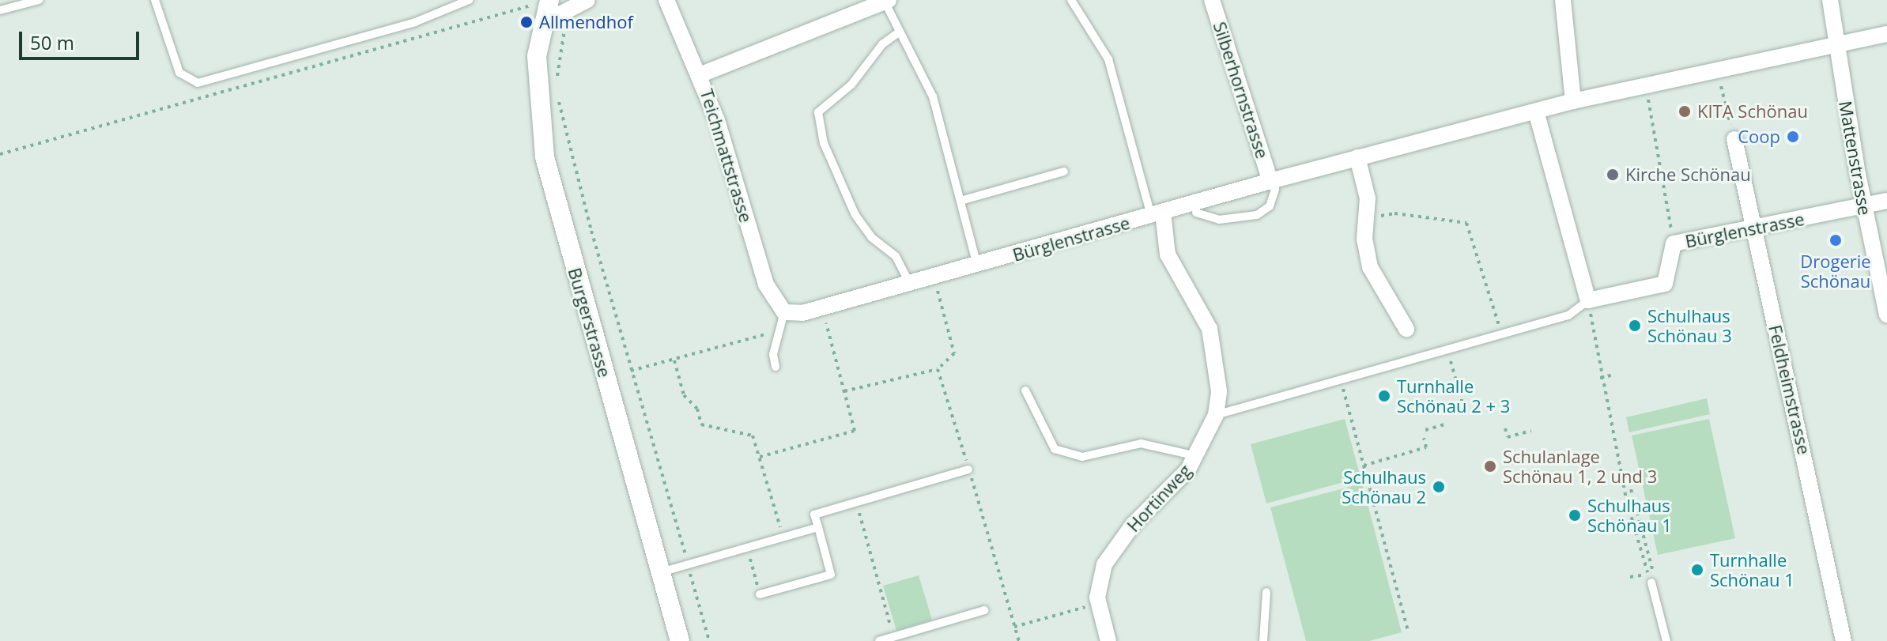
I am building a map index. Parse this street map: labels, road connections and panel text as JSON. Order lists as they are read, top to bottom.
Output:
{
  "streets": {
    "main road": ["Burgerstrasse"],
    "street": [
      "Silberhornstrasse",
      "Teichmattstrasse",
      "Mattenstrasse",
      "Bürglenstrasse",
      "Feldheimstrasse",
      "Hortinweg"
    ]
  },
  "crossings": [
    ["Silberhornstrasse", "Bürglenstrasse"],
    ["Teichmattstrasse", "Bürglenstrasse"],
    ["Mattenstrasse", "Bürglenstrasse"],
    ["Bürglenstrasse", "Feldheimstrasse"],
    ["Bürglenstrasse", "Hortinweg"]
  ],
  "places": [
    "Allmendhof",
    "KITA Schönau",
    "Coop",
    "Kirche Schönau",
    "Drogerie Schönau",
    "Schulhaus Schönau 3",
    "Turnhalle Schönau 2 + 3",
    "Schulanlage Schönau 1, 2 und 3",
    "Schulhaus Schönau 2",
    "Schulhaus Schönau 1",
    "Turnhalle Schönau 1"
  ],
  "scale_bar": "50 m"
}
